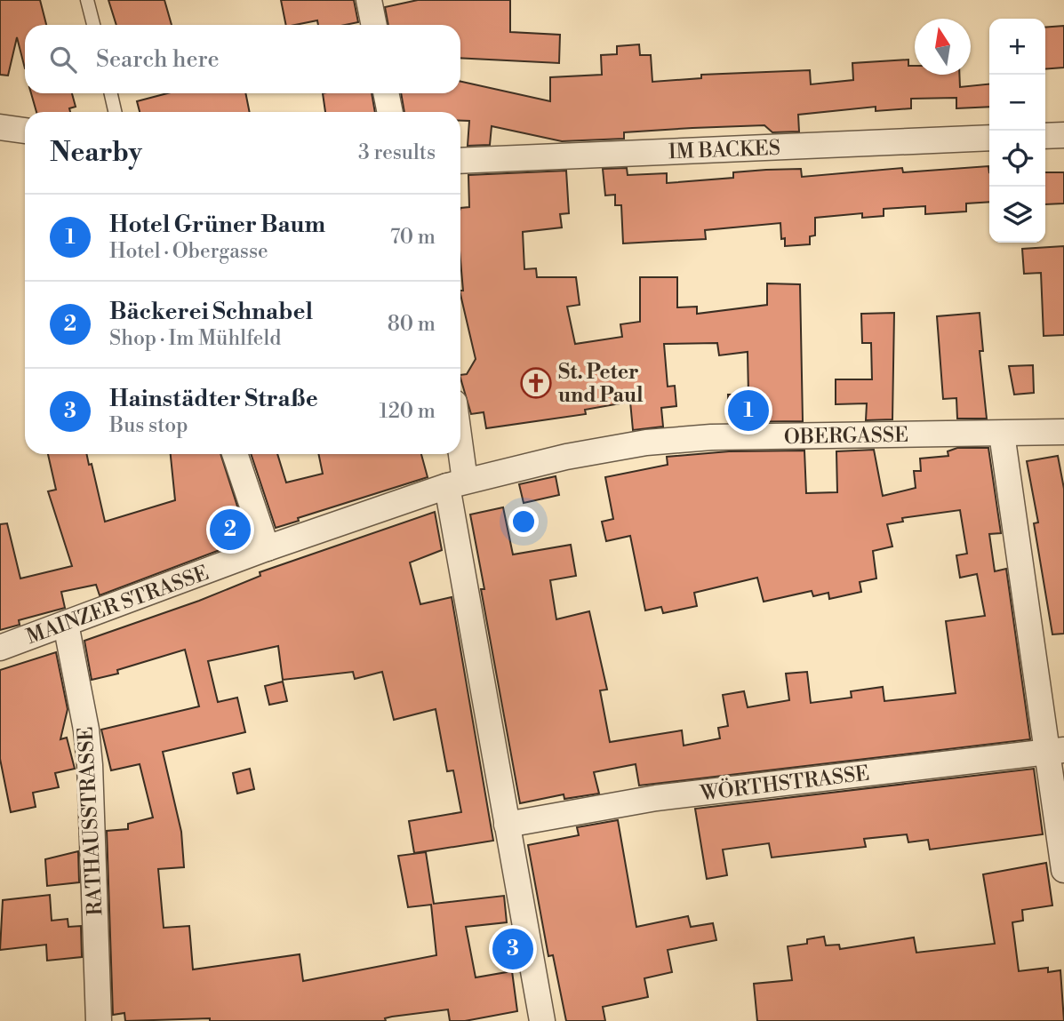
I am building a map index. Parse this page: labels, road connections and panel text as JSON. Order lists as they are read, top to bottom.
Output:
{
  "streets": {
    "street": [
      "IM BACKES",
      "OBERGASSE",
      "MAINZER STRASSE",
      "WÖRTHSTRASSE",
      "RATHAUSSTRASSE"
    ]
  },
  "crossings": [
    ["OBERGASSE", "MAINZER STRASSE"],
    ["MAINZER STRASSE", "RATHAUSSTRASSE"]
  ],
  "places": {
    "church": ["St. Peter und Paul"]
  },
  "north": "top",
  "page": {
    "map_buttons": ["+", "−"],
    "search": "Search here",
    "heading": ["Nearby", "3 results"],
    "list": [
      {
        "mark": "1",
        "name": "Hotel Grüner Baum",
        "note": "Hotel · Obergasse",
        "value": "70 m"
      },
      {
        "mark": "2",
        "name": "Bäckerei Schnabel",
        "note": "Shop · Im Mühlfeld",
        "value": "80 m"
      },
      {
        "mark": "3",
        "name": "Hainstädter Straße",
        "note": "Bus stop",
        "value": "120 m"
      }
    ],
    "pins": ["1", "2", "3"]
  }
}
